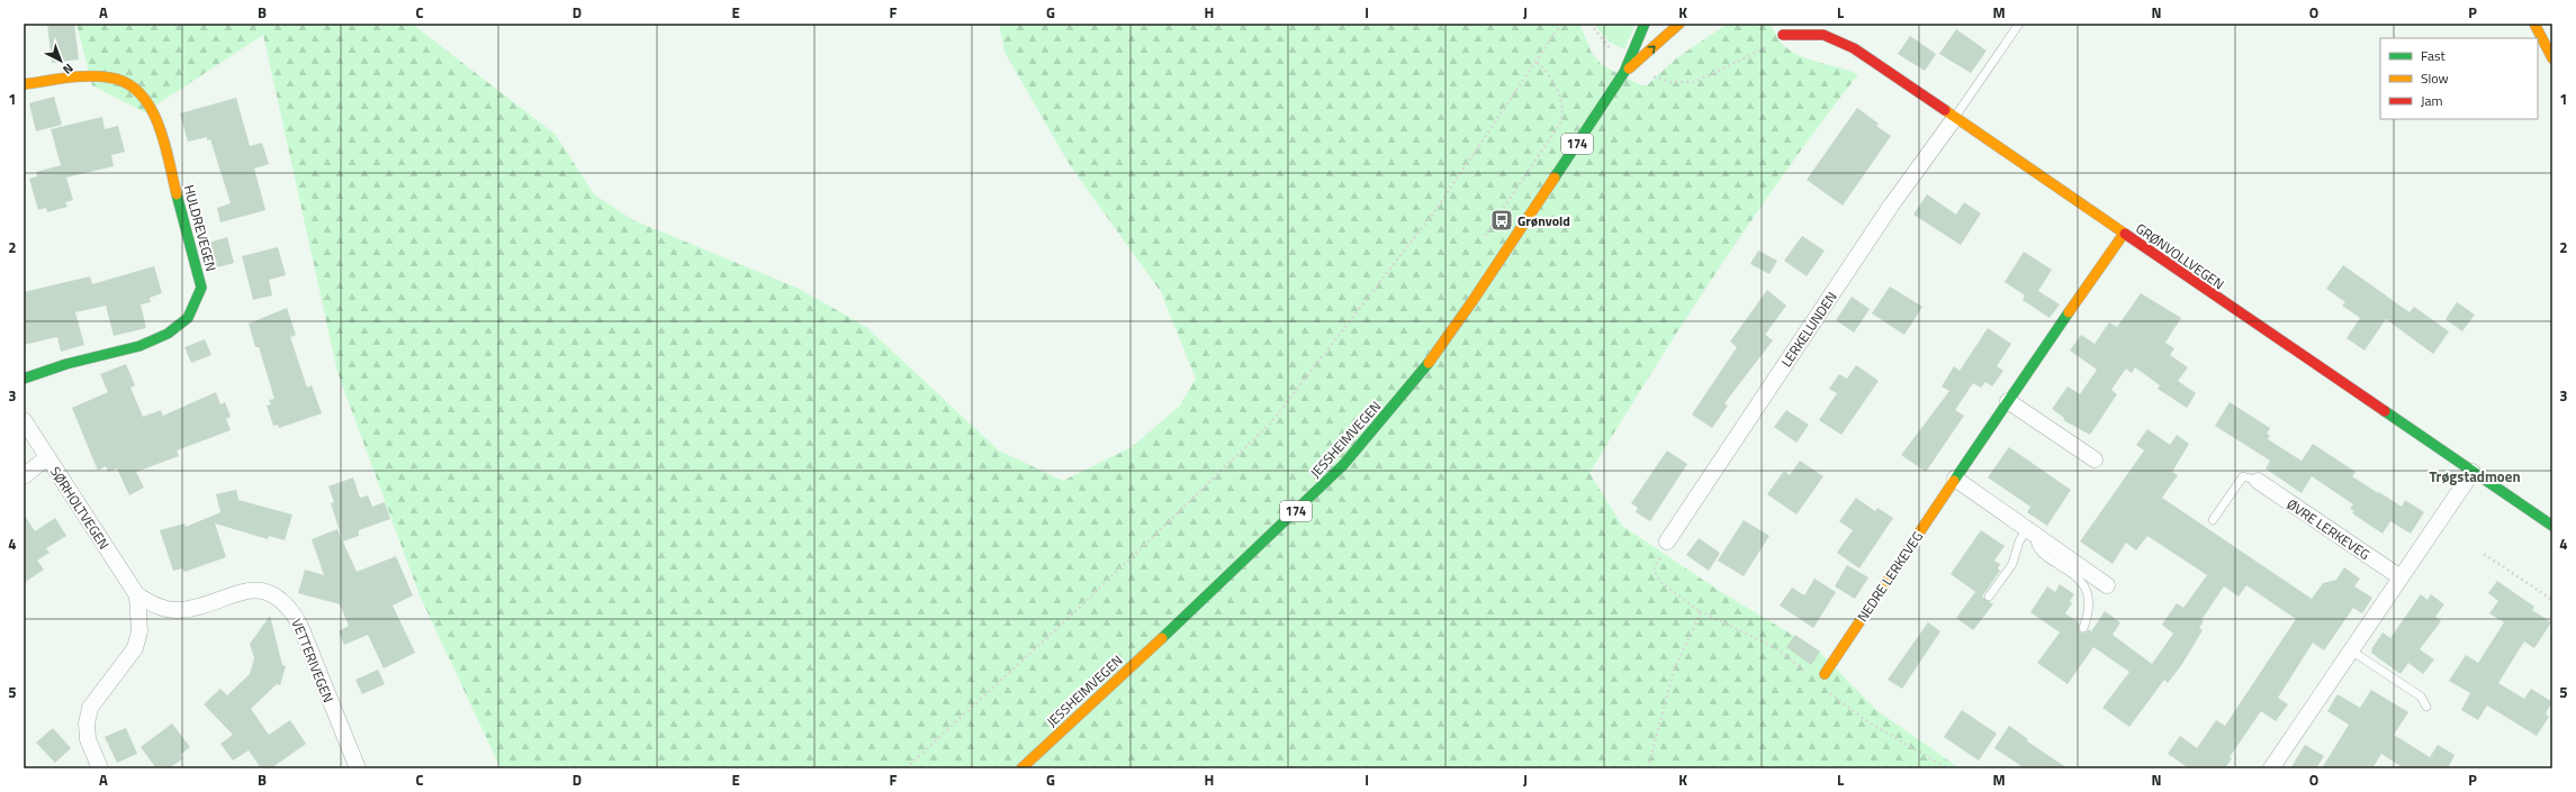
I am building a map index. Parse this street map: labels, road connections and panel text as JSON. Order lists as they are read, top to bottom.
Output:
{
  "streets": {
    "street": [
      "174",
      "HULDREVEGEN",
      "GRØNVOLLVEGEN",
      "LERKELUNDEN",
      "JESSHEIMVEGEN",
      "SØRHOLTVEGEN",
      "ØVRE LERKEVEG",
      "NEDRE LERKEVEG",
      "VETTERIVEGEN"
    ]
  },
  "crossings": [
    ["GRØNVOLLVEGEN", "LERKELUNDEN"],
    ["GRØNVOLLVEGEN", "NEDRE LERKEVEG"],
    ["SØRHOLTVEGEN", "VETTERIVEGEN"]
  ],
  "districts": ["Trøgstadmoen"],
  "places": {
    "bus stop": ["Grønvold"]
  },
  "legend": ["Fast", "Slow", "Jam"],
  "north": "bottom right",
  "grid": {
    "columns": [
      "A",
      "B",
      "C",
      "D",
      "E",
      "F",
      "G",
      "H",
      "I",
      "J",
      "K",
      "L",
      "M",
      "N",
      "O",
      "P"
    ],
    "rows": [
      "1",
      "2",
      "3",
      "4",
      "5"
    ]
  }
}
